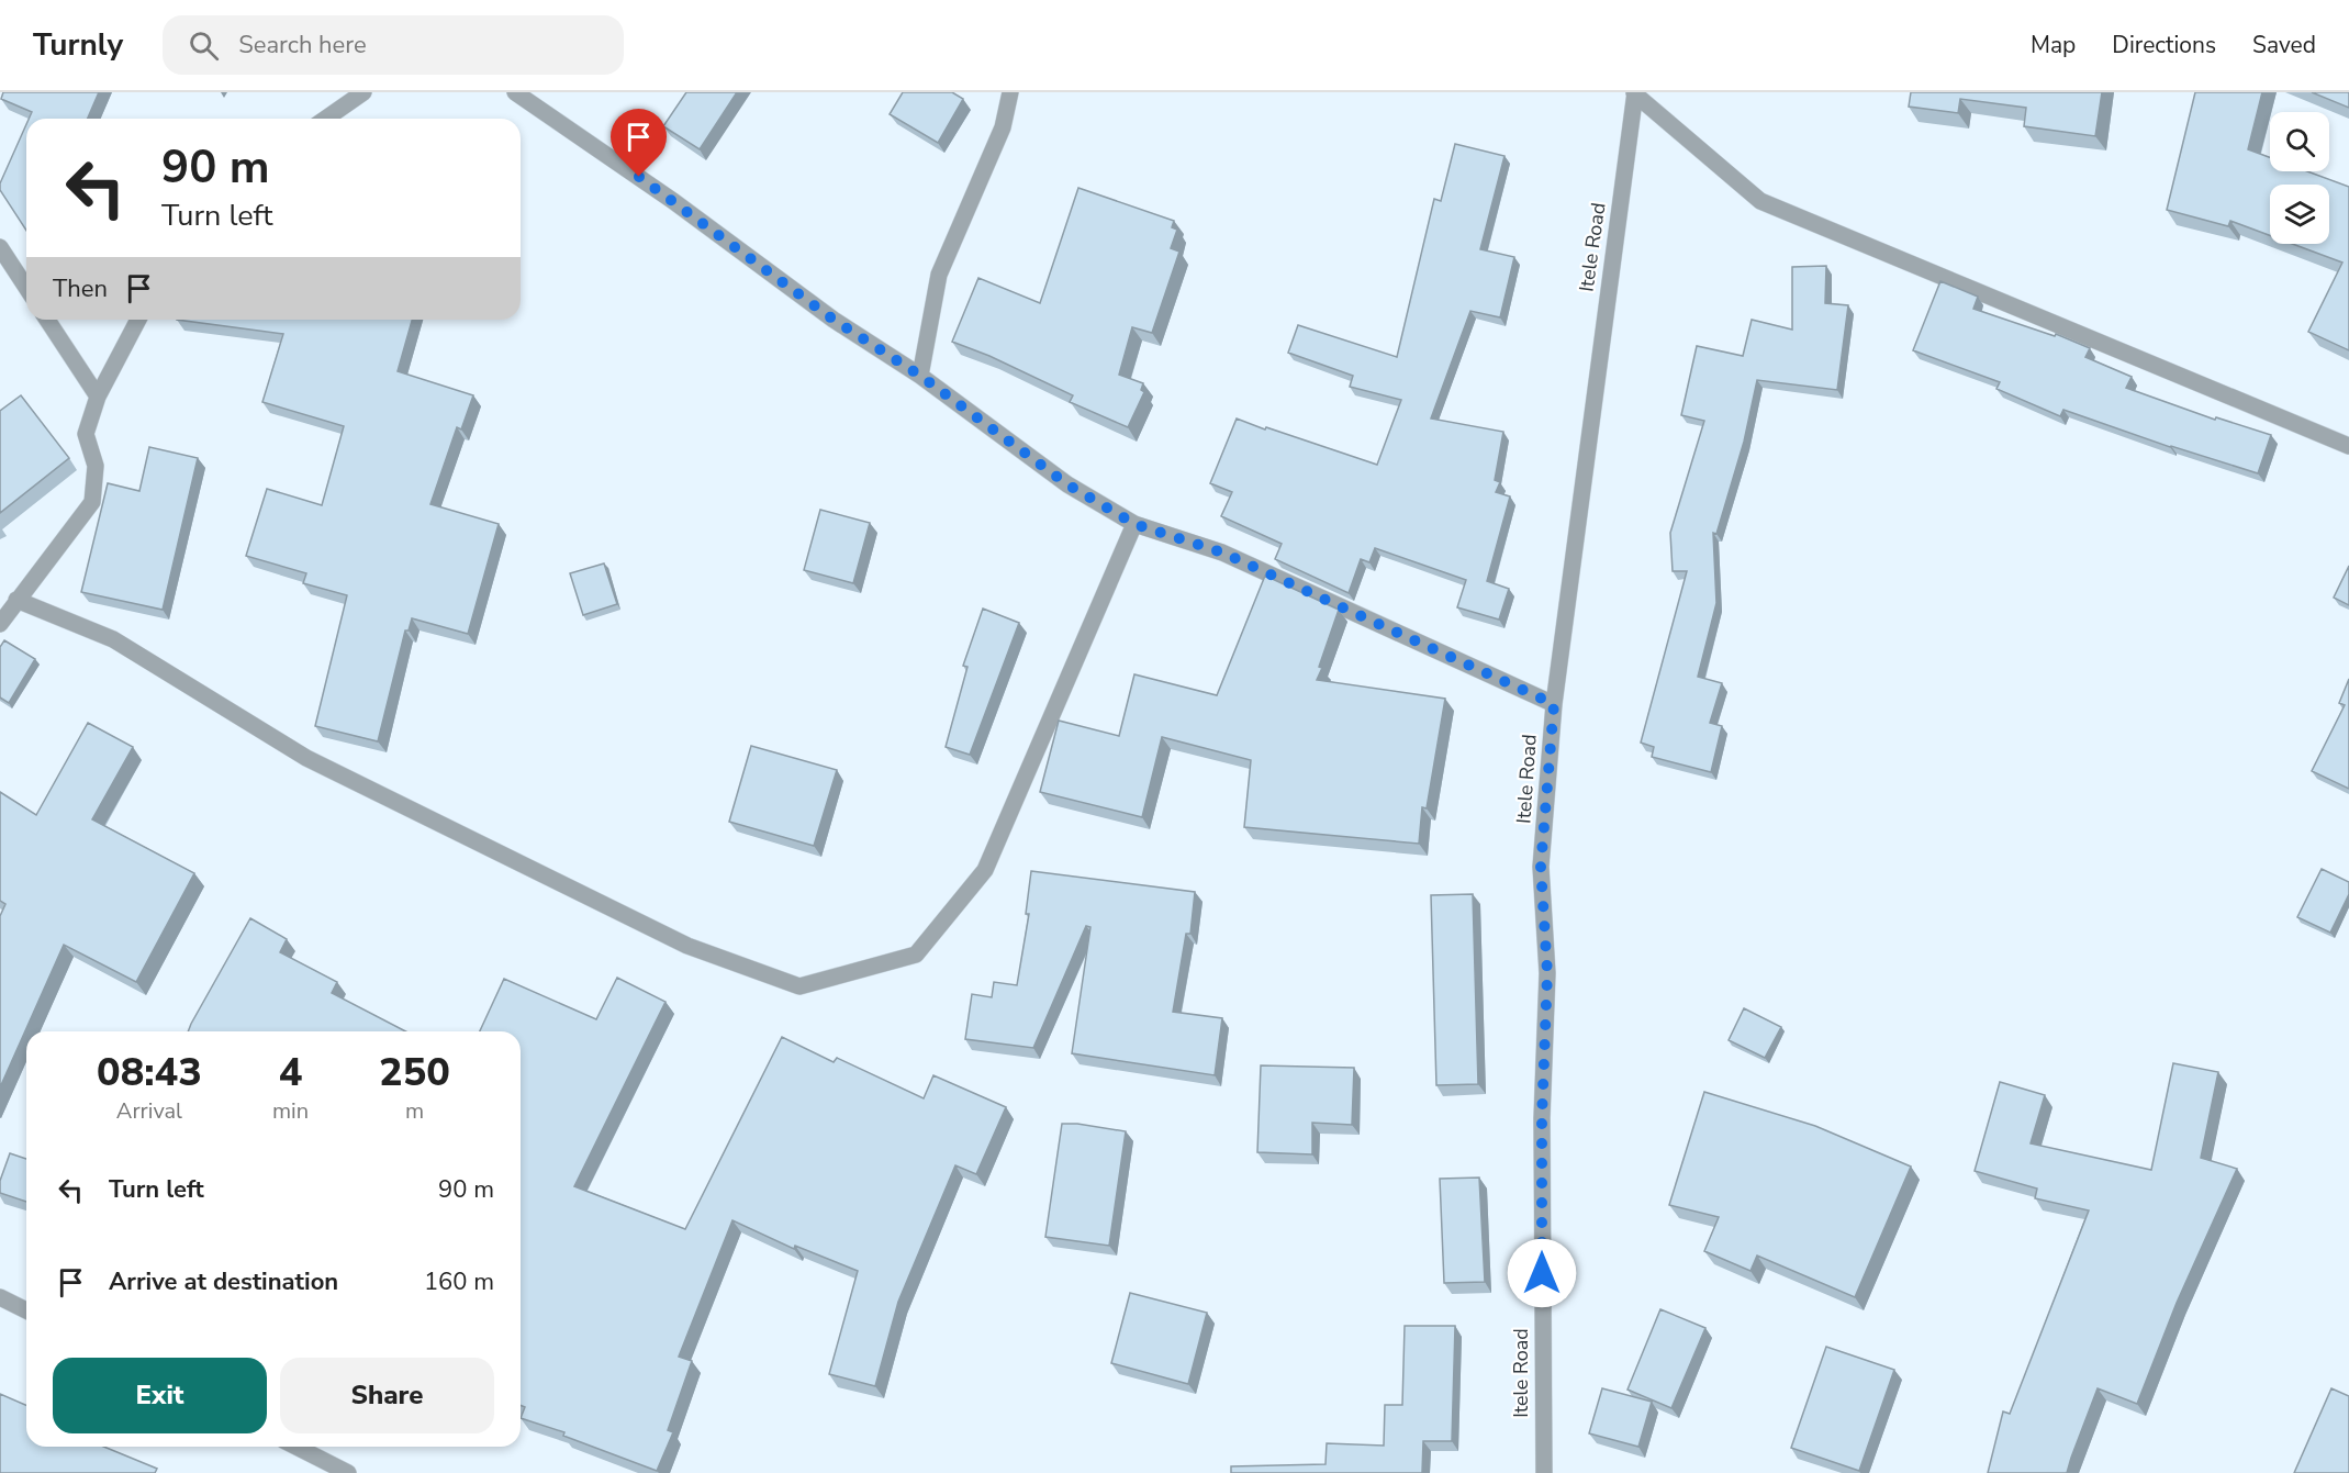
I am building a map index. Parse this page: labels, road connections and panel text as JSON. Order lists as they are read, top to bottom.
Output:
{
  "streets": {
    "street": ["Itele Road"]
  },
  "page": {
    "header": "Turnly",
    "search": "Search here",
    "nav": ["Map", "Directions", "Saved"],
    "turn": ["90 m", "Turn left"],
    "then": "Then",
    "eta": [
      "08:43",
      "Arrival",
      "4",
      "min",
      "250",
      "m"
    ],
    "list": [
      {
        "name": "Turn left",
        "value": "90 m"
      },
      {
        "name": "Arrive at destination",
        "value": "160 m"
      }
    ],
    "buttons": ["Exit", "Share"]
  }
}
